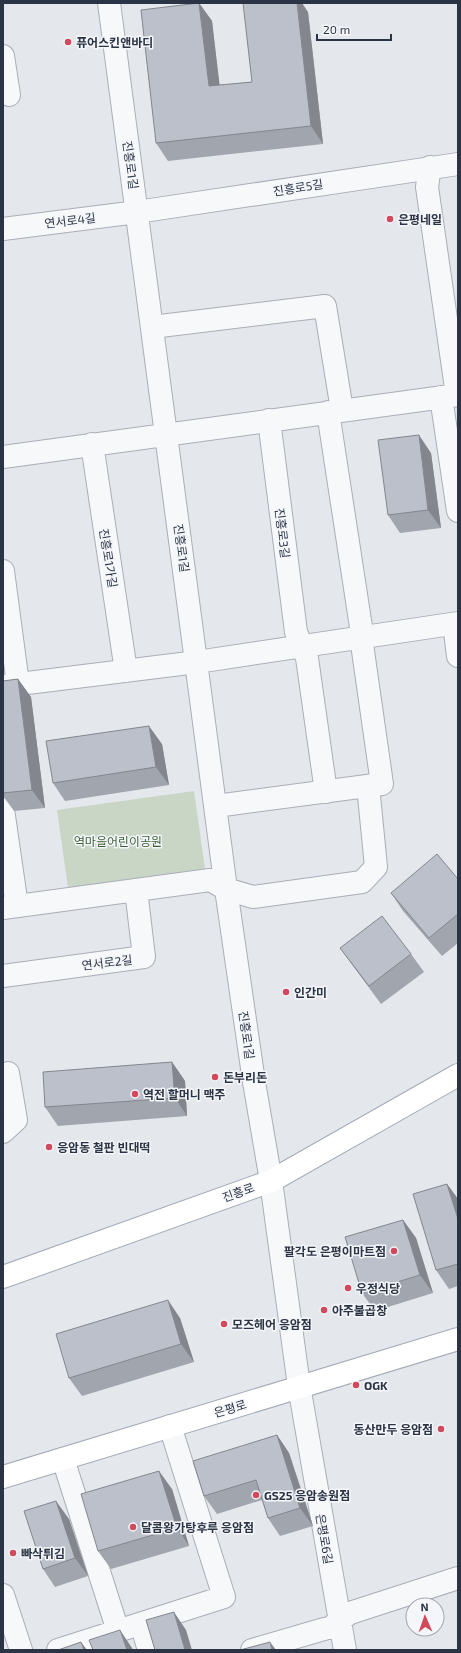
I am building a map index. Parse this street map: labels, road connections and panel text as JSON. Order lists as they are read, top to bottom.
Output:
{
  "streets": {
    "main road": ["진흥로", "은평로"],
    "street": [
      "진흥로1길",
      "진흥로5길",
      "연서로4길",
      "진흥로3길",
      "진흥로1가길",
      "연서로2길",
      "은평로6길"
    ]
  },
  "crossings": [
    ["진흥로1길", "진흥로5길"],
    ["진흥로1길", "연서로4길"],
    ["진흥로1길", "진흥로"],
    ["진흥로1길", "은평로"],
    ["진흥로1길", "은평로6길"],
    ["진흥로5길", "연서로4길"],
    ["은평로", "은평로6길"]
  ],
  "parks": ["역마을어린이공원"],
  "places": [
    "퓨어스킨앤바디",
    "은평네일",
    "인간미",
    "돈부리돈",
    "역전 할머니 맥주",
    "응암동 철판 빈대떡",
    "팔각도 은평이마트점",
    "우정식당",
    "아주불곱창",
    "모즈헤어 응암점",
    "OGK",
    "동산만두 응암점",
    "GS25 응암송원점",
    "달콤왕가탕후루 응암점",
    "빠삭튀김"
  ],
  "scale_bar": "20 m",
  "north": "top"
}
